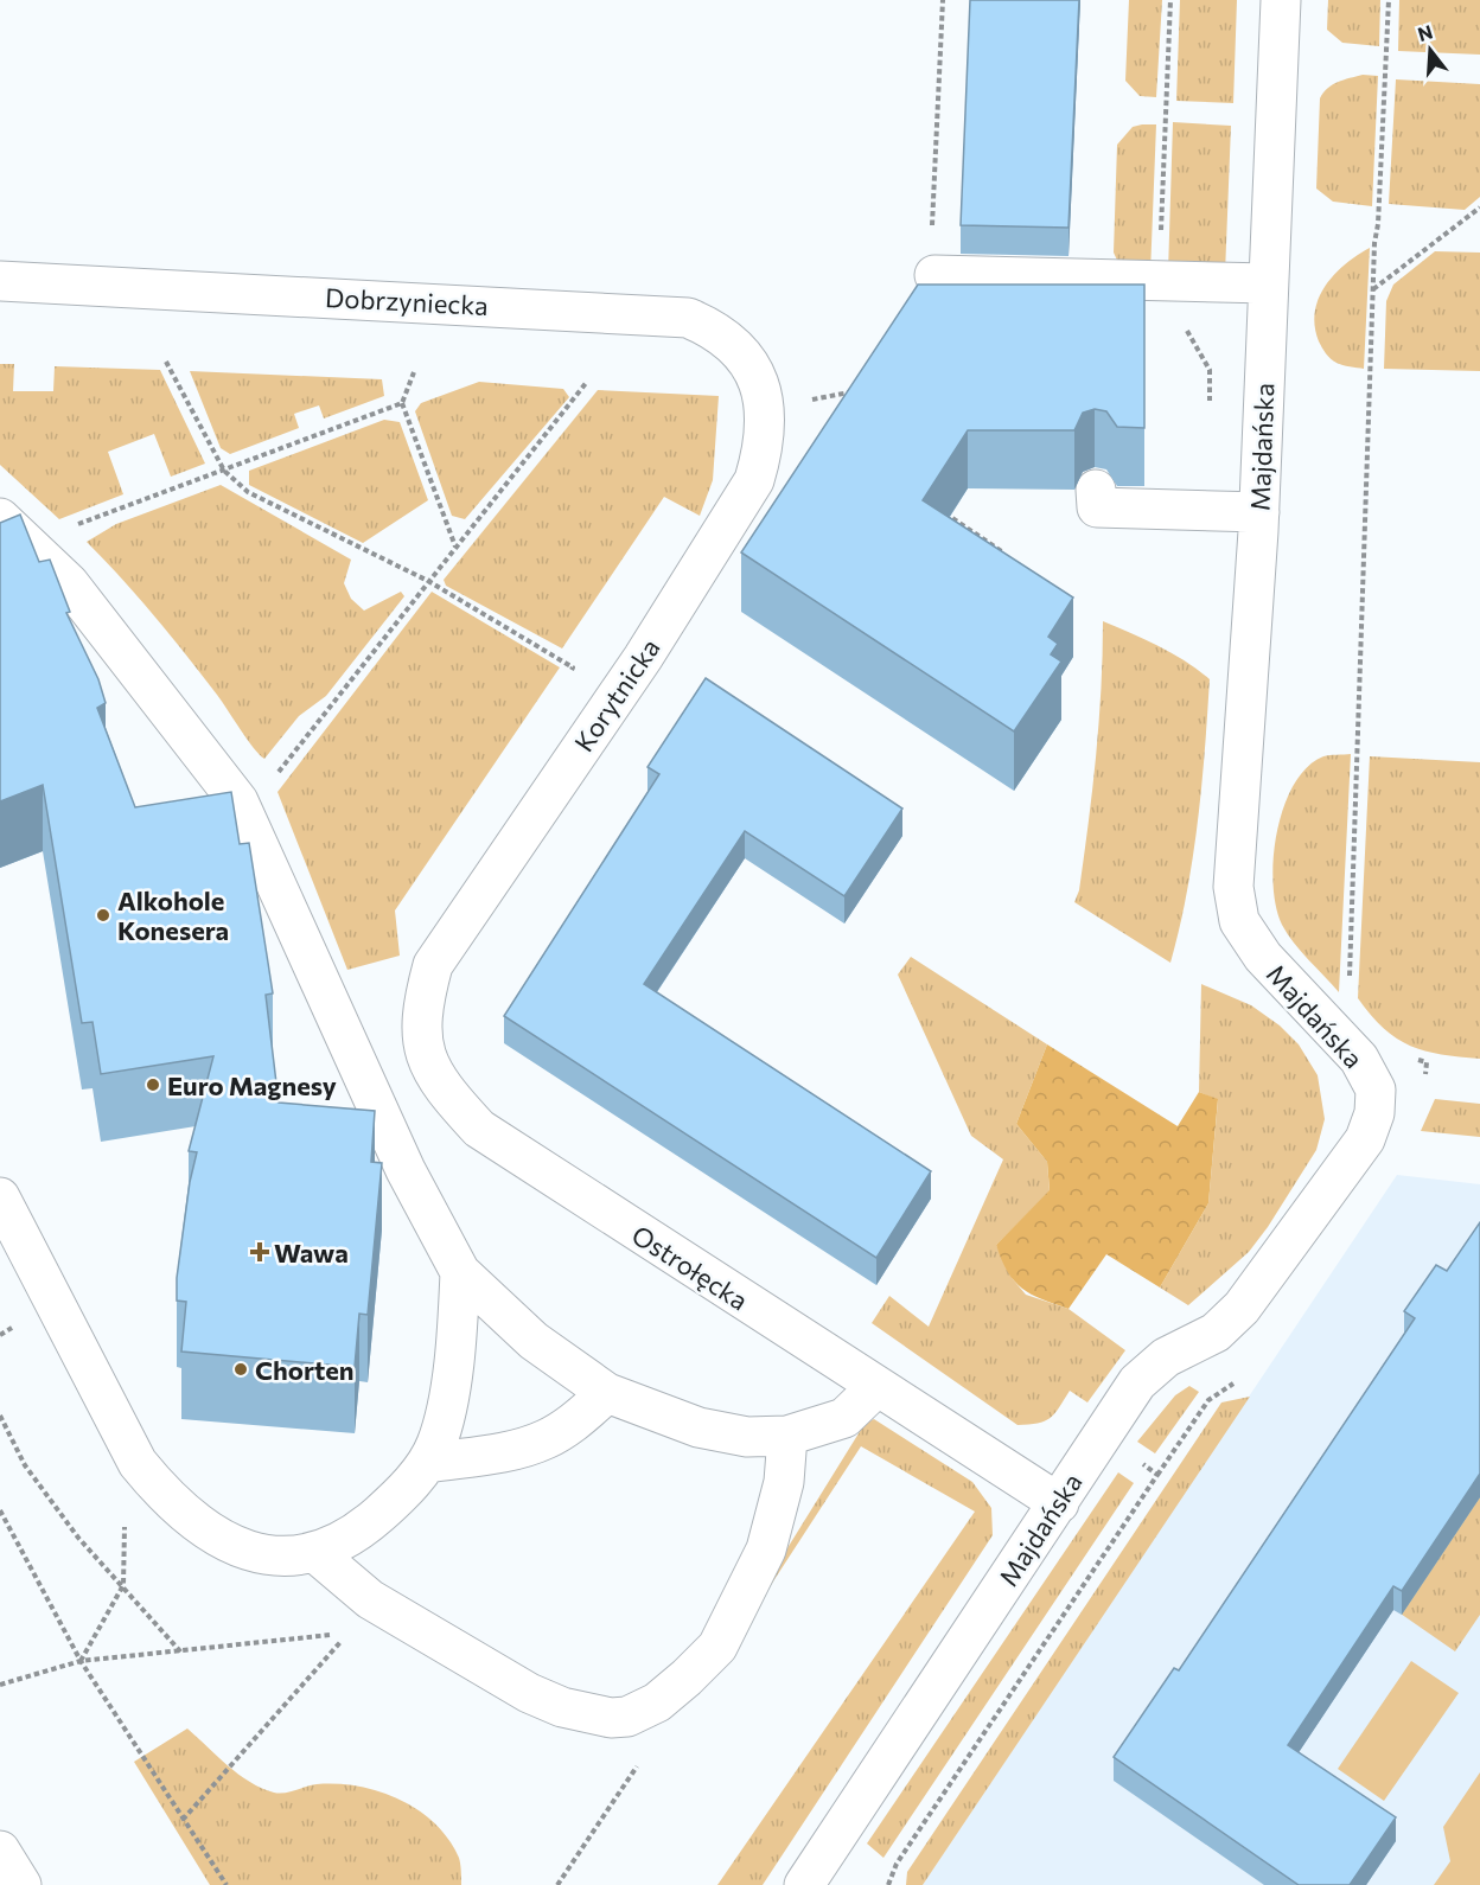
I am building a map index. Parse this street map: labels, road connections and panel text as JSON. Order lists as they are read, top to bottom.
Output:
{
  "streets": {
    "street": [
      "Dobrzyniecka",
      "Majdańska",
      "Korytnicka",
      "Ostrołęcka"
    ]
  },
  "crossings": [
    ["Dobrzyniecka", "Korytnicka"],
    ["Majdańska", "Ostrołęcka"],
    ["Korytnicka", "Ostrołęcka"]
  ],
  "places": {
    "other": ["Alkohole Konesera", "Euro Magnesy", "Chorten"],
    "health": ["Wawa"]
  },
  "north": "top"
}
